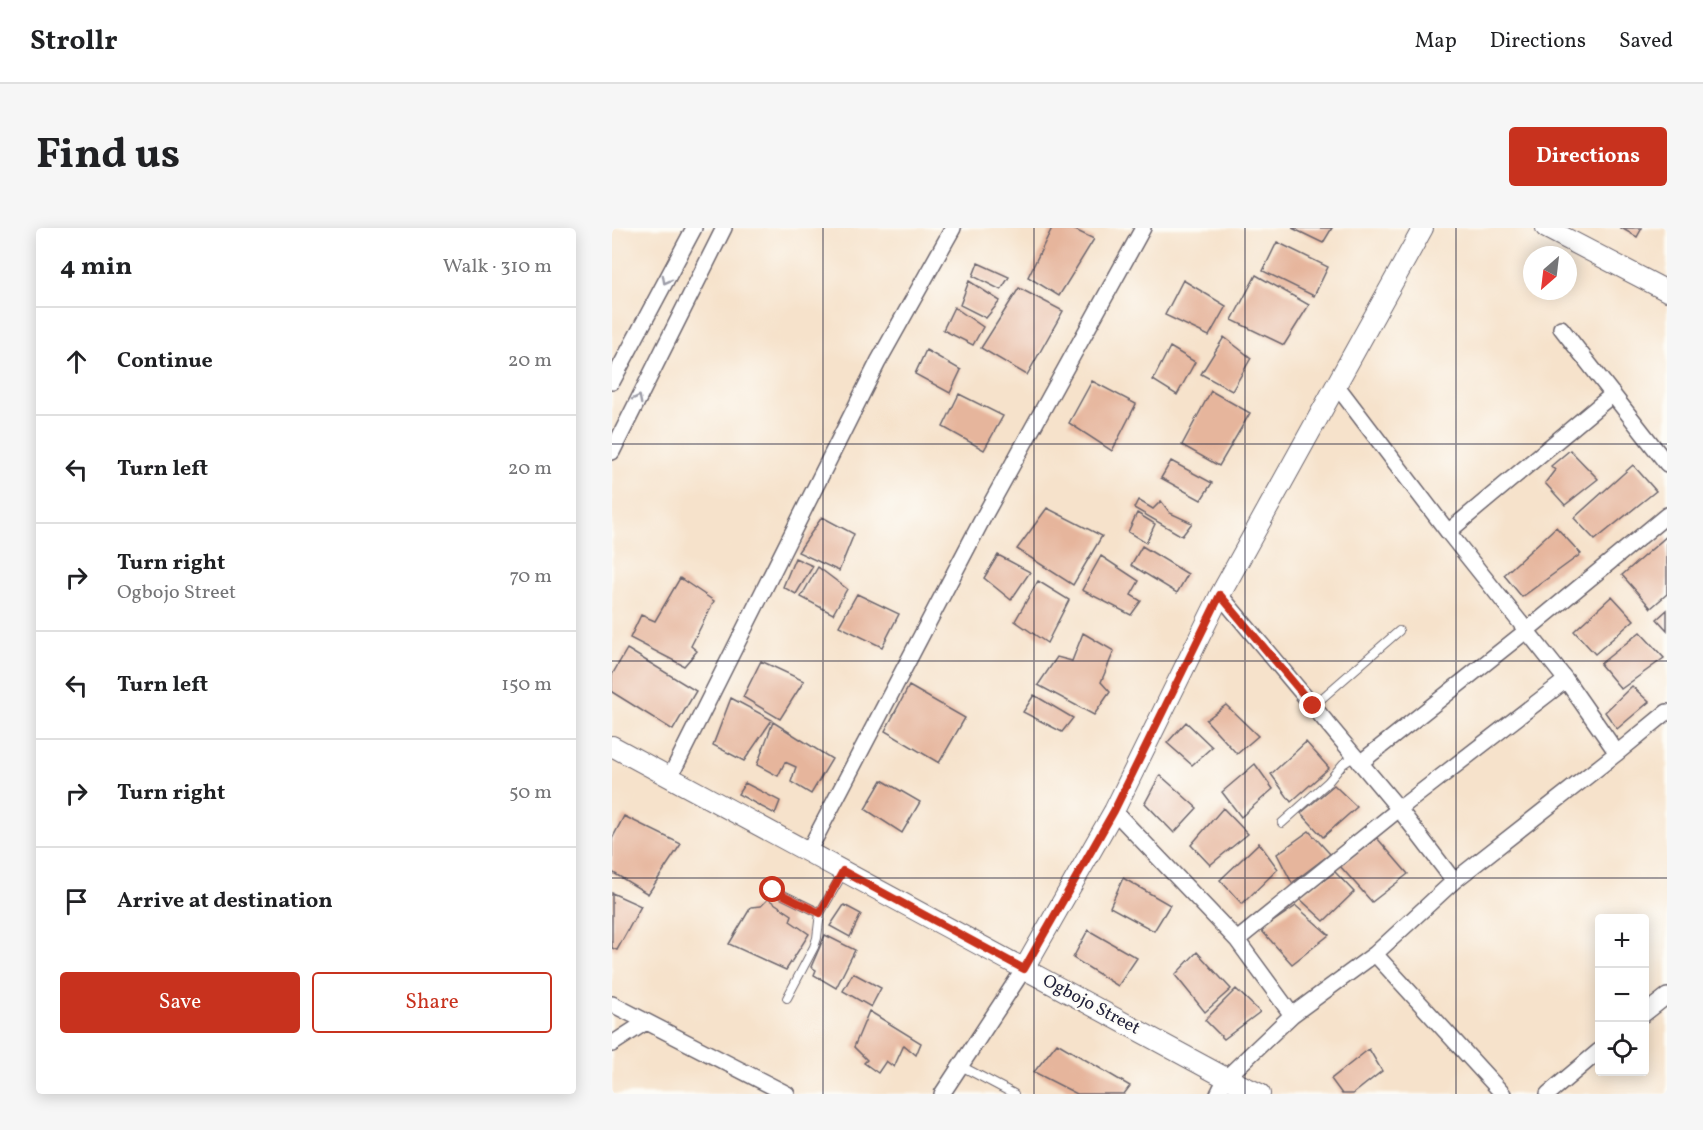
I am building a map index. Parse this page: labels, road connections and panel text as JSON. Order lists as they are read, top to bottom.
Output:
{
  "streets": {
    "street": ["Ogbojo Street"]
  },
  "north": "bottom left",
  "page": {
    "header": "Strollr",
    "nav": ["Map", "Directions", "Saved"],
    "title": "Find us",
    "buttons": [
      "Directions",
      ["Save", "Share"]
    ],
    "heading": ["4 min", "Walk · 310 m"],
    "list": [
      ["Continue", "20 m"],
      ["Turn left", "20 m"],
      ["Turn right", "Ogbojo Street", "70 m"],
      ["Turn left", "150 m"],
      ["Turn right", "50 m"],
      "Arrive at destination"
    ],
    "map_buttons": ["+", "−"]
  }
}
